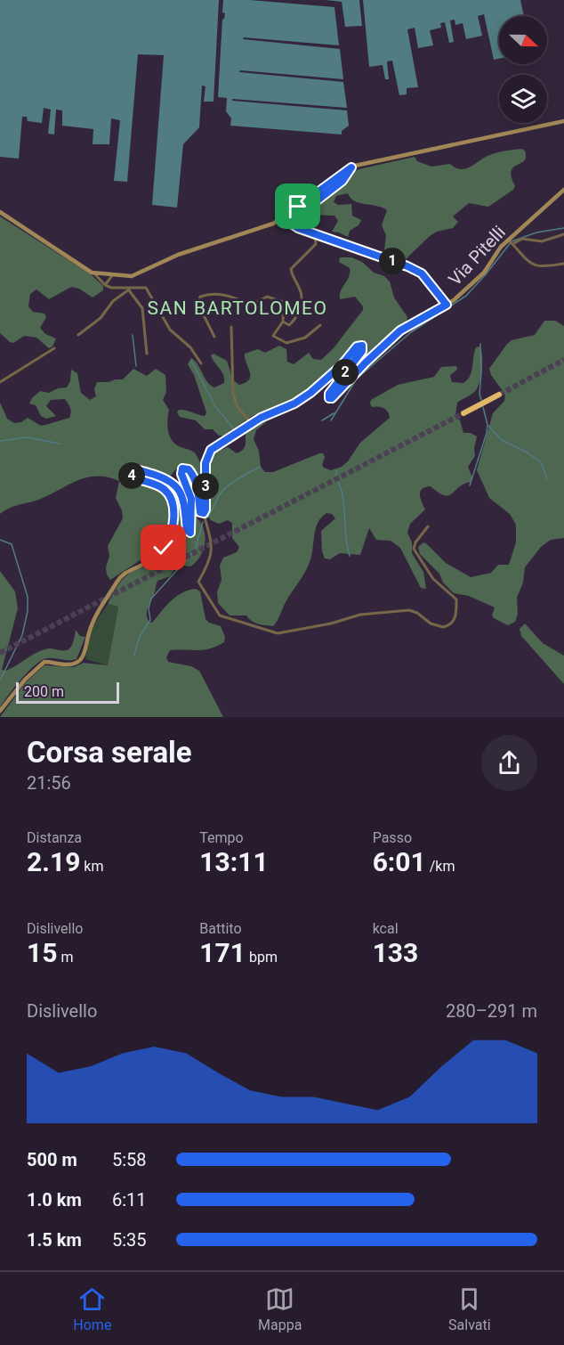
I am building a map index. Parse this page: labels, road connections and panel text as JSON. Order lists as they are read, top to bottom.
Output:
{
  "streets": {
    "street": ["Via Pitelli"]
  },
  "districts": ["SAN BARTOLOMEO"],
  "scale_bar": "200 m",
  "north": "right",
  "page": {
    "pins": [
      "1",
      "2",
      "4",
      "3"
    ],
    "scale": "200 m",
    "heading": ["Corsa serale", "21:56"],
    "stats": [
      ["Distanza", "2.19 km"],
      ["Tempo", "13:11"],
      ["Passo", "6:01 /km"],
      ["Dislivello", "15 m"],
      ["Battito", "171 bpm"],
      ["kcal", "133"]
    ],
    "chart": ["Dislivello", "280–291 m"],
    "list": [
      {
        "name": "500 m",
        "note": "5:58"
      },
      {
        "name": "1.0 km",
        "note": "6:11"
      },
      {
        "name": "1.5 km",
        "note": "5:35"
      }
    ],
    "tabs": ["Home", "Mappa", "Salvati"]
  }
}
